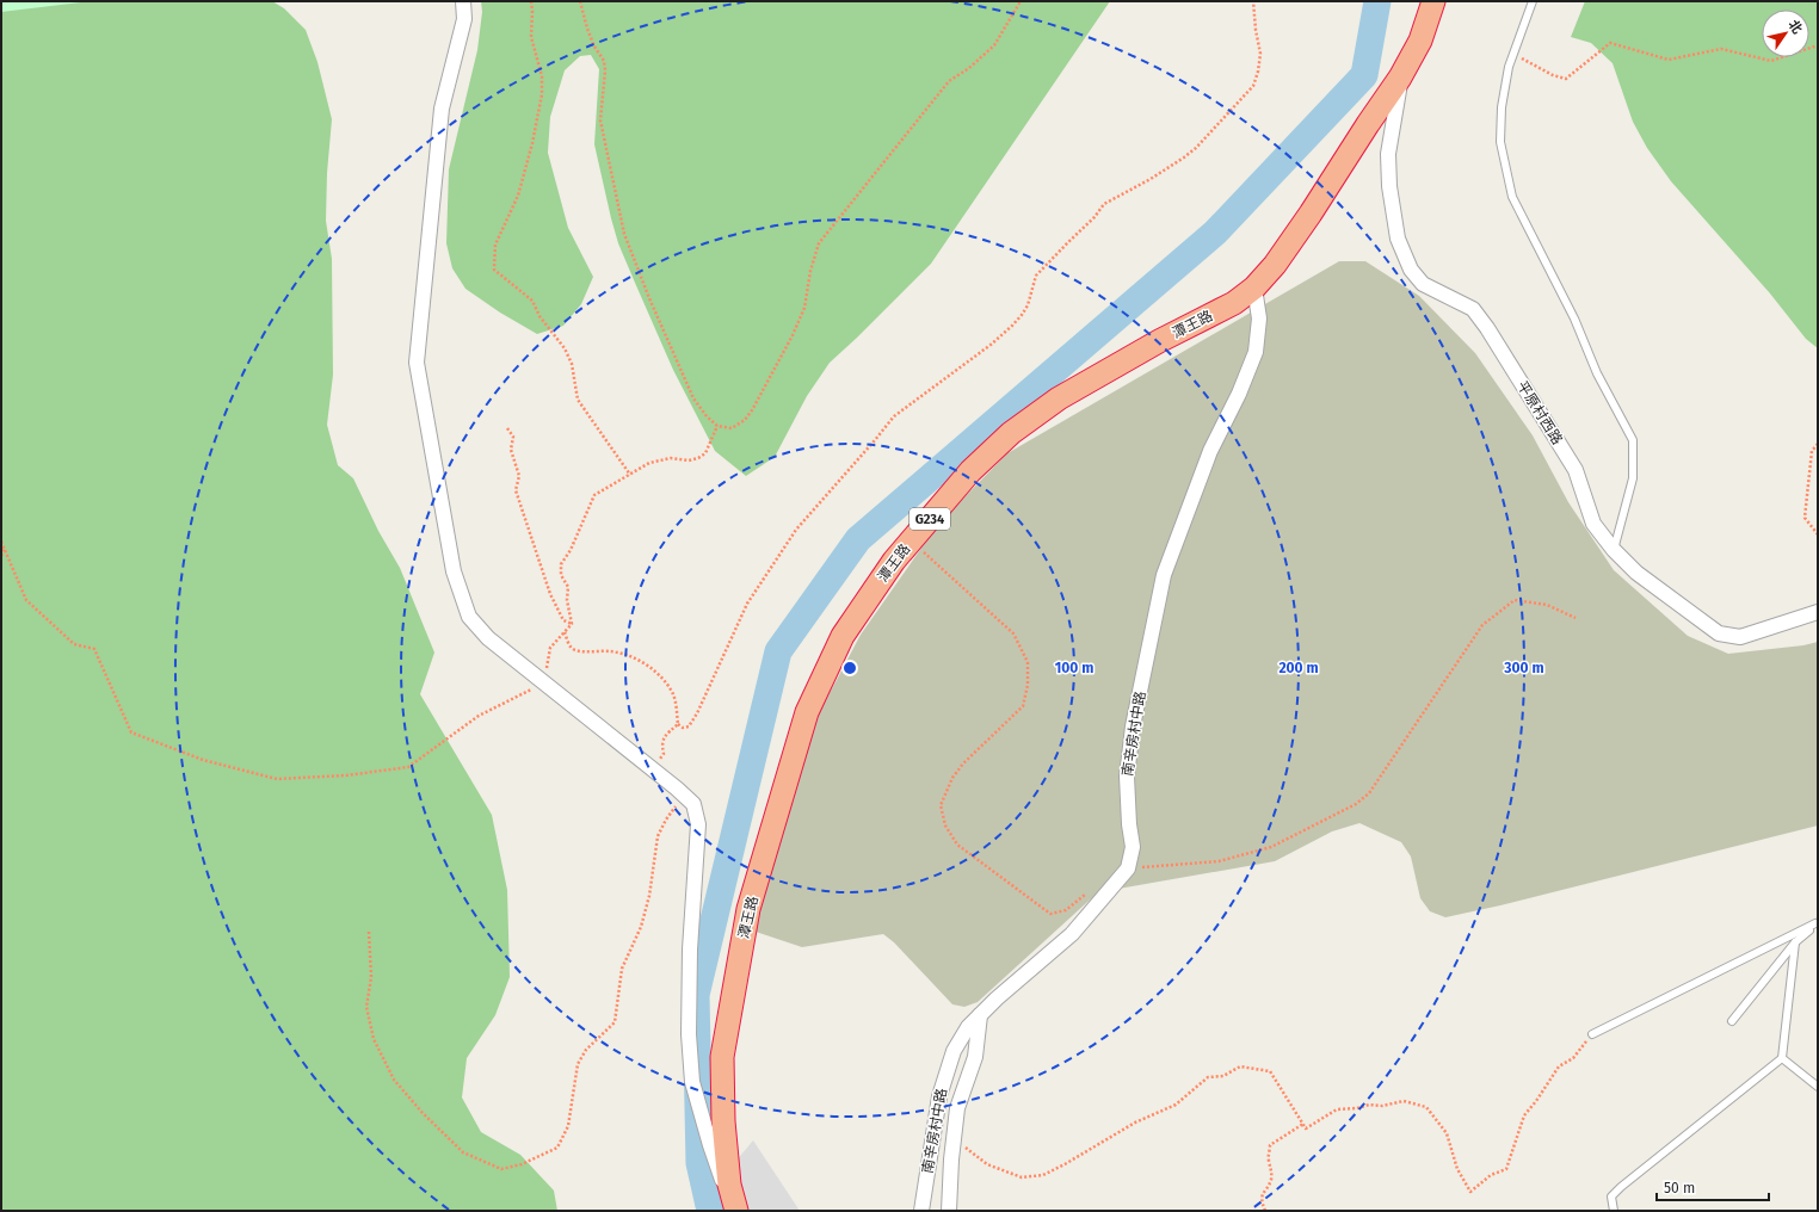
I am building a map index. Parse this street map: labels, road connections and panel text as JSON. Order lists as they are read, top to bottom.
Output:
{
  "streets": {
    "highway": ["潭王路", "G234"],
    "street": ["平原村西路", "南辛房村中路"]
  },
  "crossings": [
    ["潭王路", "平原村西路"],
    ["潭王路", "南辛房村中路"]
  ],
  "scale_bar": "50 m",
  "north": "top right",
  "rings": ["100 m", "200 m", "300 m"]
}
